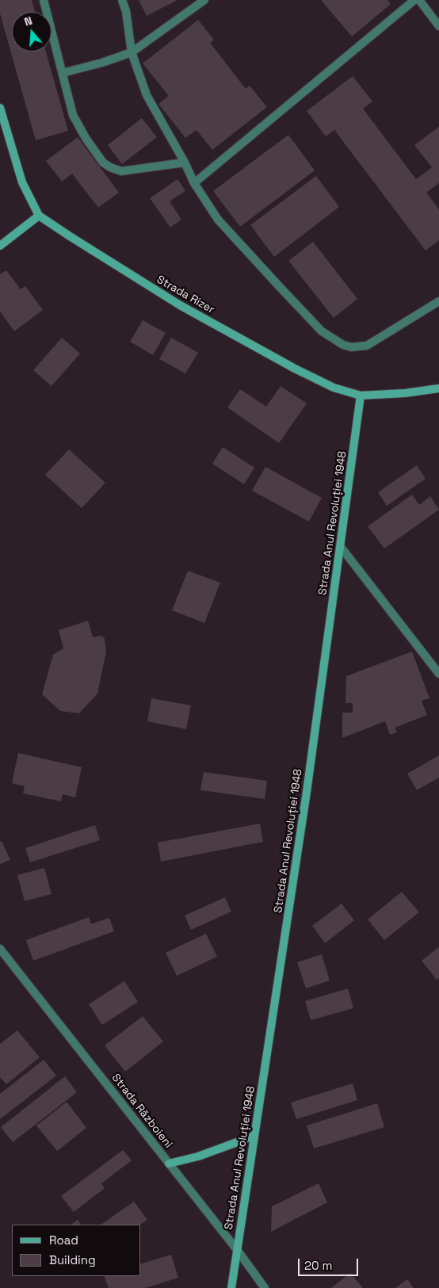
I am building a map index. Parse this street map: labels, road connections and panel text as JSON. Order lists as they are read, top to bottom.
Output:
{
  "streets": {
    "street": ["Strada Rizer", "Strada Anul Revoluției 1948", "Strada Războieni"]
  },
  "crossings": [
    ["Strada Rizer", "Strada Anul Revoluției 1948"],
    ["Strada Anul Revoluției 1948", "Strada Războieni"]
  ],
  "legend": ["Road", "Building"],
  "scale_bar": "20 m",
  "north": "top"
}
